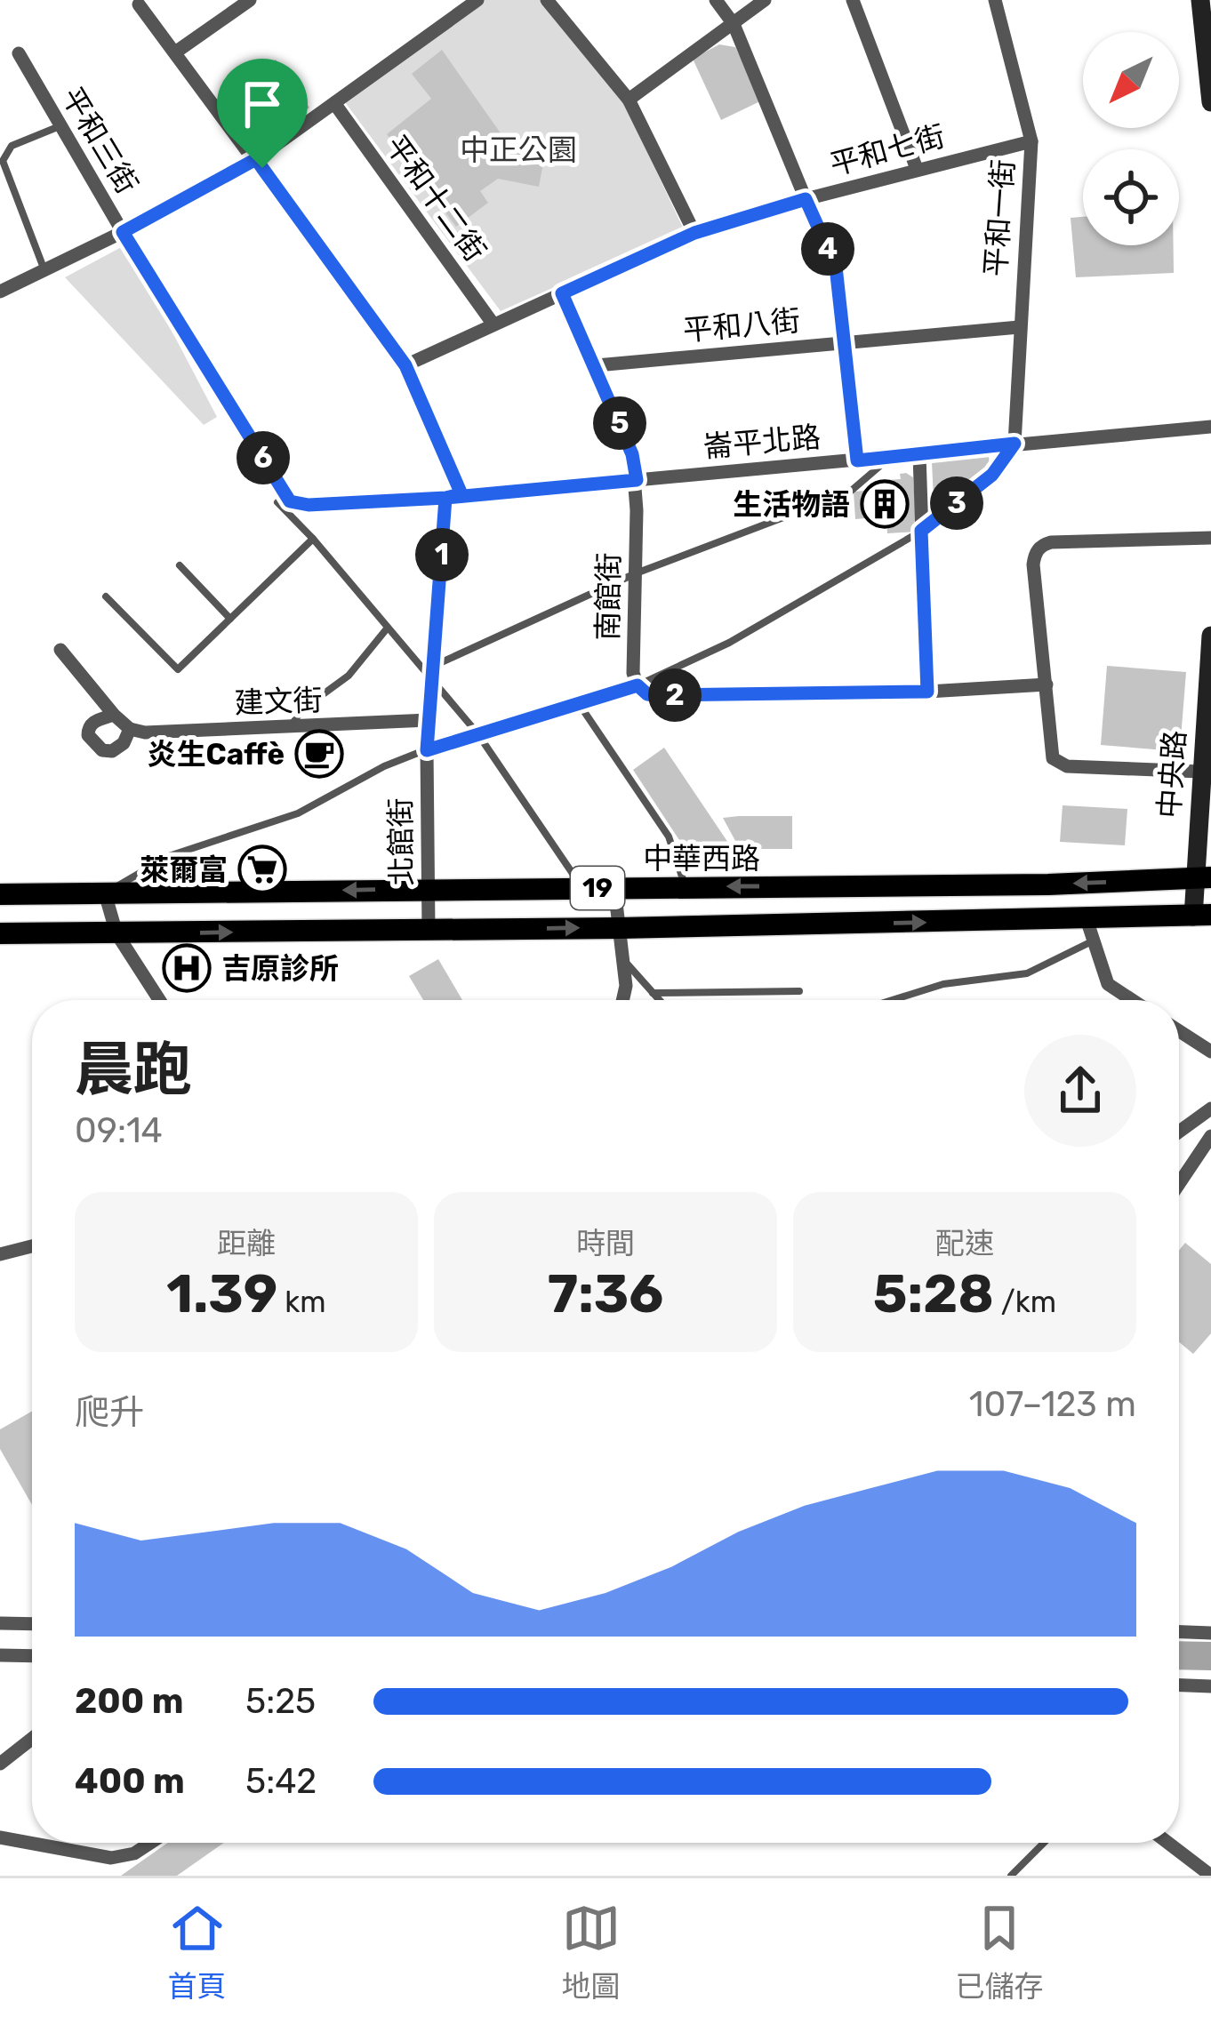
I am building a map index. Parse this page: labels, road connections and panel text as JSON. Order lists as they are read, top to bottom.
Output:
{
  "streets": {
    "main road": ["中華西路", "19"],
    "street": [
      "平和三街",
      "平和七街",
      "平和十二街",
      "平和一街",
      "平和八街",
      "崙平北路",
      "南館街",
      "建文街",
      "中央路",
      "北館街"
    ]
  },
  "crossings": [
    ["平和七街", "平和十二街"],
    ["平和七街", "平和一街"],
    ["平和七街", "南館街"],
    ["平和一街", "平和八街"],
    ["平和一街", "崙平北路"],
    ["平和八街", "南館街"],
    ["崙平北路", "南館街"],
    ["崙平北路", "北館街"],
    ["建文街", "北館街"],
    ["中央路", "中華西路"],
    ["中央路", "19"],
    ["北館街", "中華西路"],
    ["北館街", "19"]
  ],
  "parks": ["中正公園"],
  "places": {
    "building": ["生活物語"],
    "cafe": ["炎生Caffè"],
    "supermarket": ["萊爾富"],
    "hospital": ["吉原診所"]
  },
  "north": "bottom left",
  "page": {
    "pins": [
      "4",
      "5",
      "6",
      "3",
      "1",
      "2"
    ],
    "heading": ["晨跑", "09:14"],
    "stats": [
      ["距離", "1.39 km"],
      ["時間", "7:36"],
      ["配速", "5:28 /km"]
    ],
    "chart": ["爬升", "107–123 m"],
    "list": [
      {
        "name": "200 m",
        "note": "5:25"
      },
      {
        "name": "400 m",
        "note": "5:42"
      }
    ],
    "tabs": ["首頁", "地圖", "已儲存"]
  }
}
